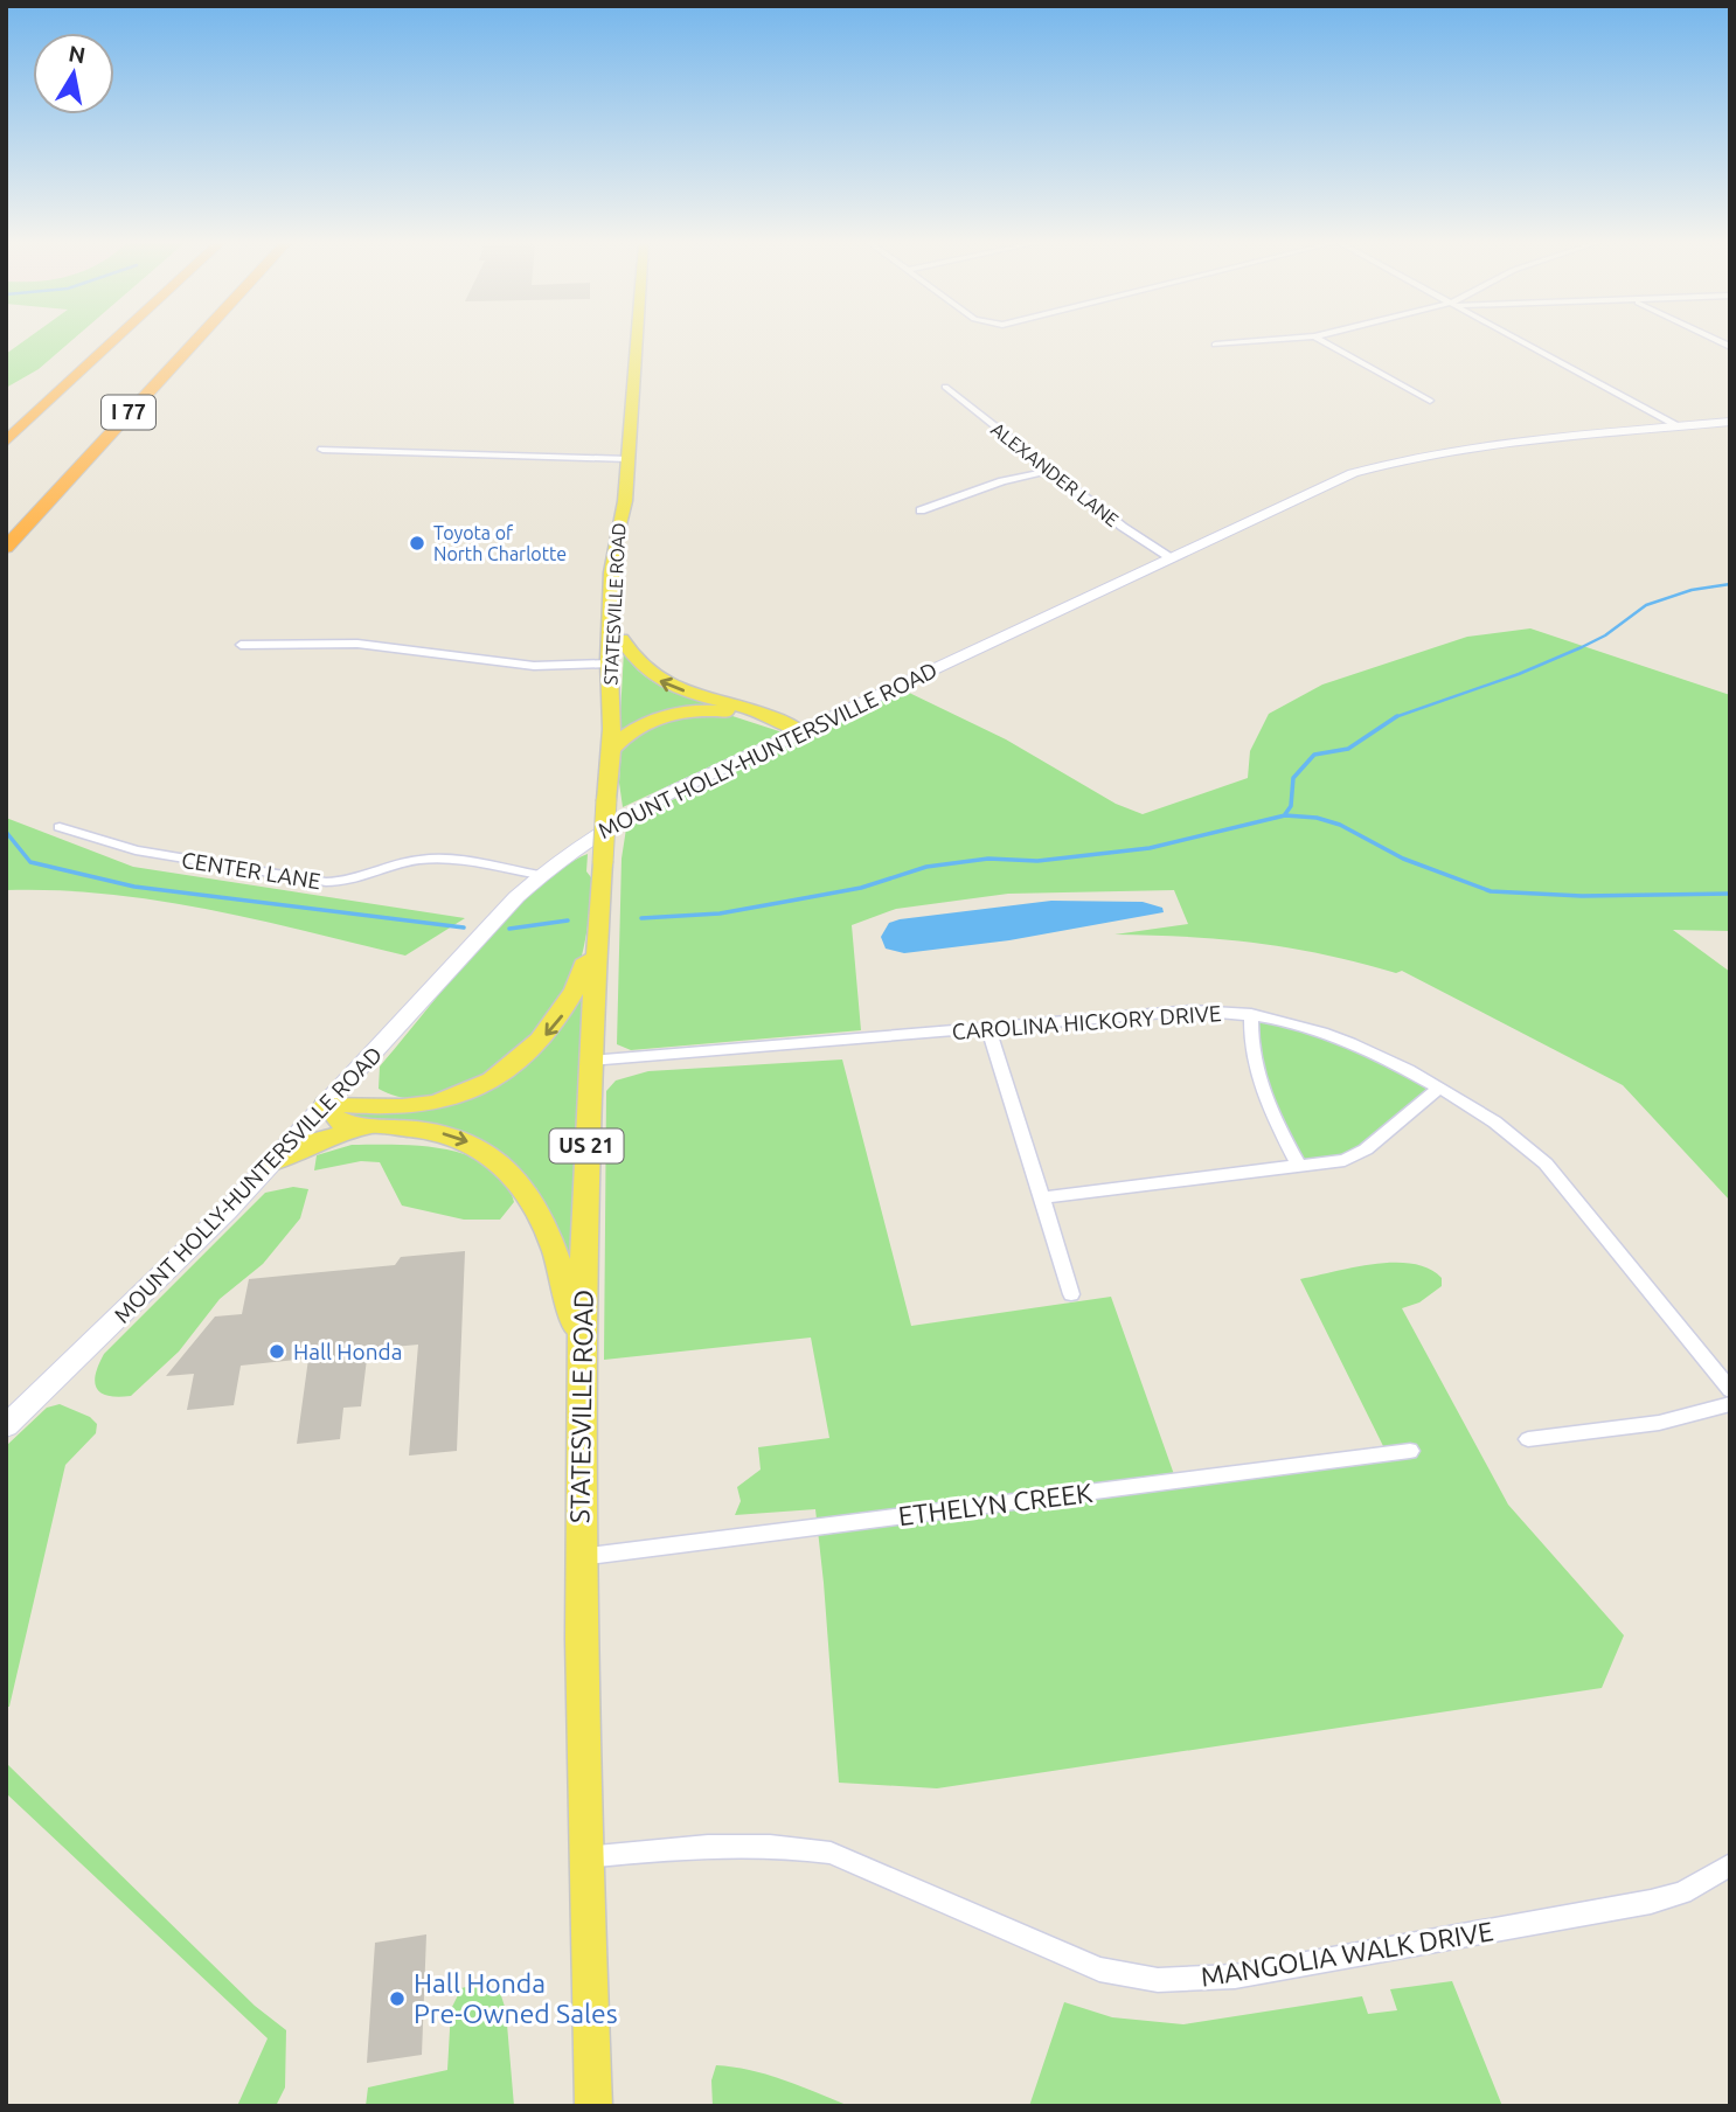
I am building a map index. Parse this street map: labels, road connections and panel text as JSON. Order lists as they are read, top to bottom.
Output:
{
  "streets": {
    "highway": ["I 77"],
    "main road": ["STATESVILLE ROAD", "MOUNT HOLLY-HUNTERSVILLE ROAD", "US 21"],
    "street": [
      "ALEXANDER LANE",
      "CENTER LANE",
      "CAROLINA HICKORY DRIVE",
      "ETHELYN CREEK",
      "MANGOLIA WALK DRIVE"
    ]
  },
  "crossings": [
    ["ALEXANDER LANE", "MOUNT HOLLY-HUNTERSVILLE ROAD"],
    ["STATESVILLE ROAD", "CAROLINA HICKORY DRIVE"],
    ["STATESVILLE ROAD", "ETHELYN CREEK"],
    ["STATESVILLE ROAD", "MANGOLIA WALK DRIVE"],
    ["MOUNT HOLLY-HUNTERSVILLE ROAD", "CENTER LANE"]
  ],
  "places": ["Toyota of North Charlotte", "Hall Honda", "Hall Honda Pre-Owned Sales"],
  "north": "top"
}
